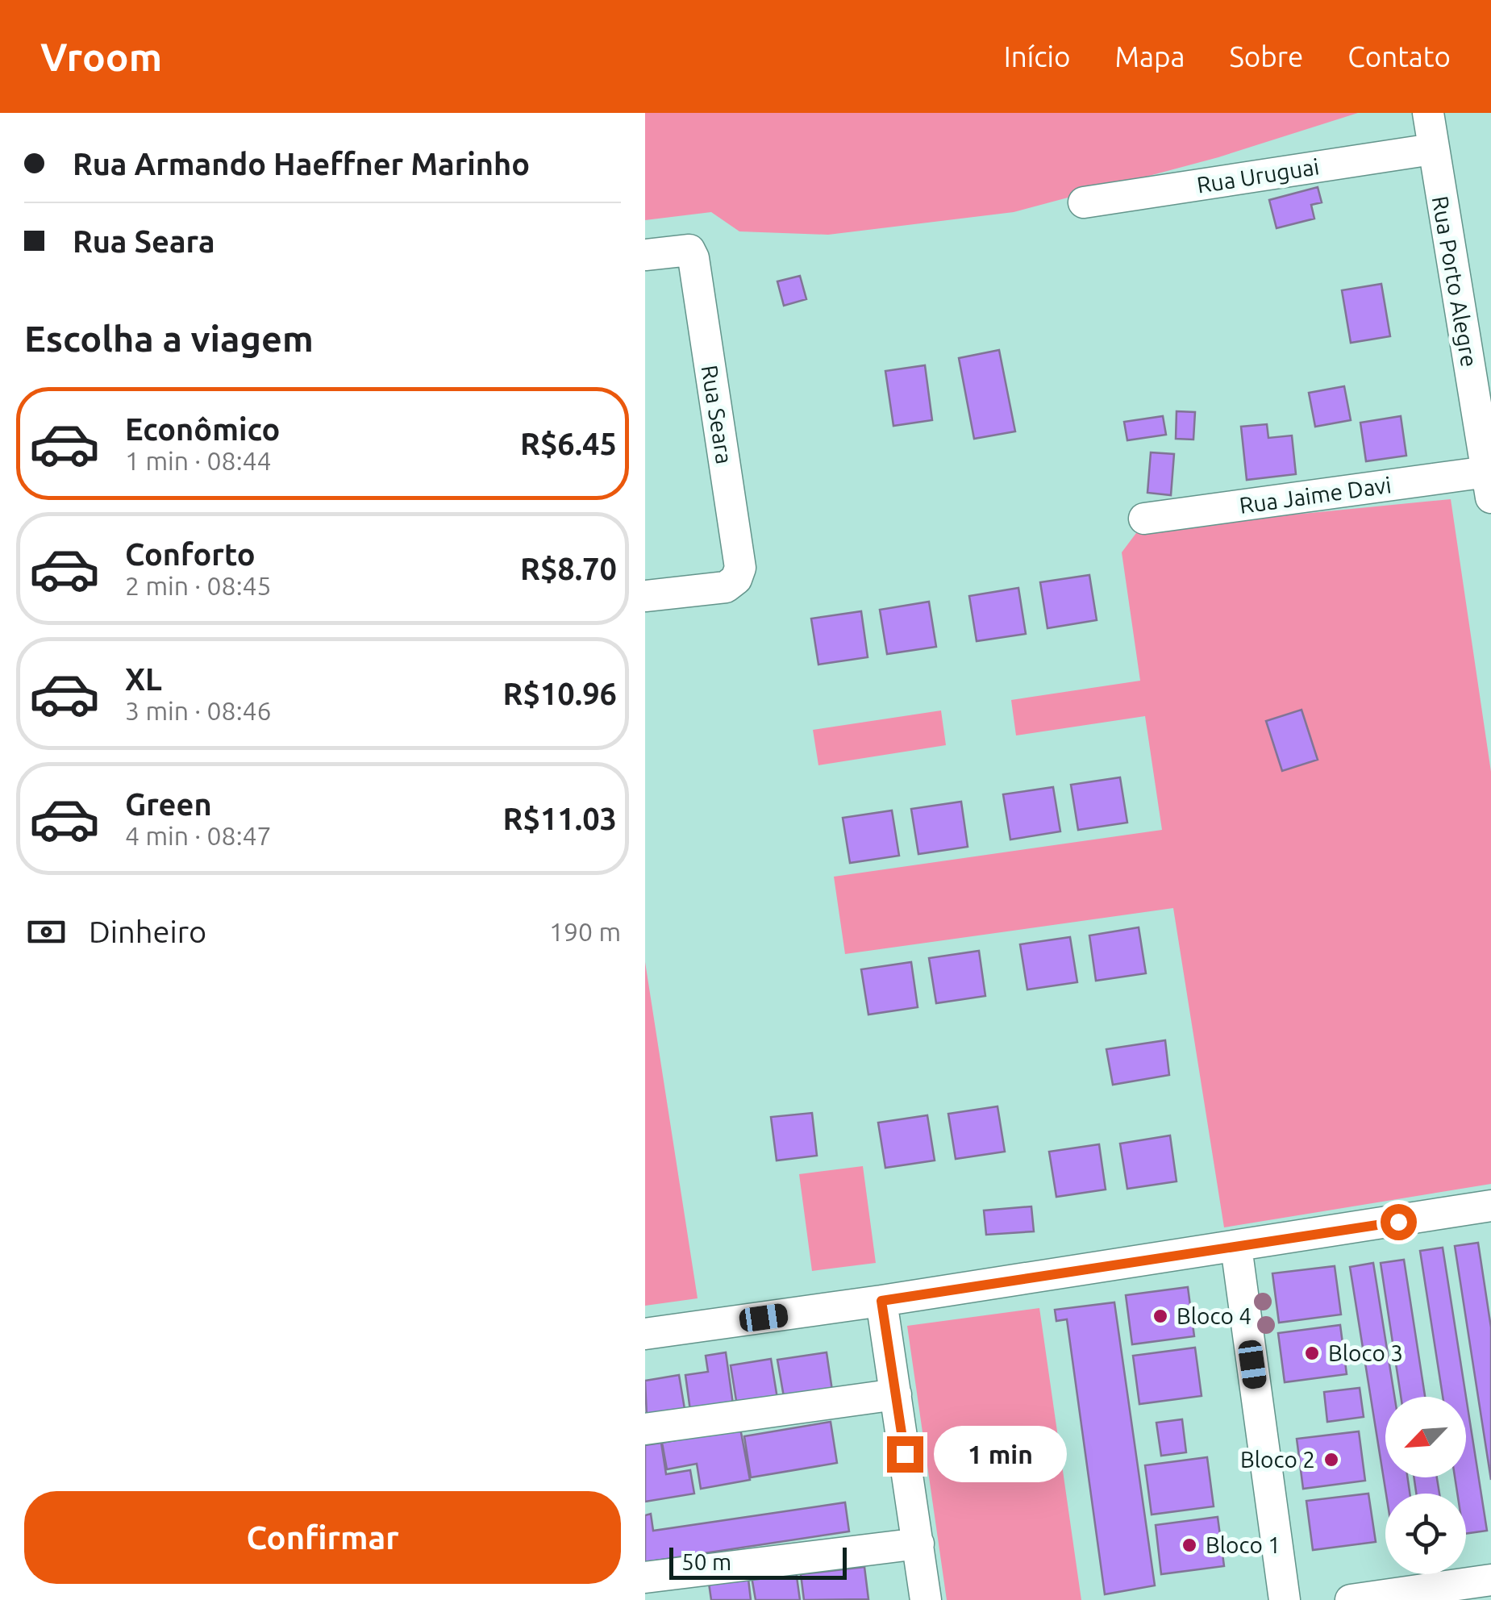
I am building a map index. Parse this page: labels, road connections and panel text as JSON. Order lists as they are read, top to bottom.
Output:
{
  "streets": {
    "street": [
      "Rua Uruguai",
      "Rua Porto Alegre",
      "Rua Seara",
      "Rua Jaime Davi"
    ]
  },
  "crossings": [
    ["Rua Uruguai", "Rua Porto Alegre"],
    ["Rua Porto Alegre", "Rua Jaime Davi"]
  ],
  "places": [
    "Bloco 4",
    "Bloco 3",
    "Bloco 2",
    "Bloco 1"
  ],
  "scale_bar": "50 m",
  "north": "bottom left",
  "page": {
    "header": "Vroom",
    "nav": [
      "Início",
      "Mapa",
      "Sobre",
      "Contato"
    ],
    "banner": ["Rua Armando Haeffner Marinho", "Rua Seara"],
    "heading": "Escolha a viagem",
    "list": [
      {
        "name": "Econômico",
        "note": "1 min · 08:44",
        "value": "R$6.45"
      },
      {
        "name": "Conforto",
        "note": "2 min · 08:45",
        "value": "R$8.70"
      },
      {
        "name": "XL",
        "note": "3 min · 08:46",
        "value": "R$10.96"
      },
      {
        "name": "Green",
        "note": "4 min · 08:47",
        "value": "R$11.03"
      }
    ],
    "pay": ["Dinheiro", "190 m"],
    "bubble": "1 min",
    "buttons": "Confirmar",
    "scale": "50 m"
  }
}
